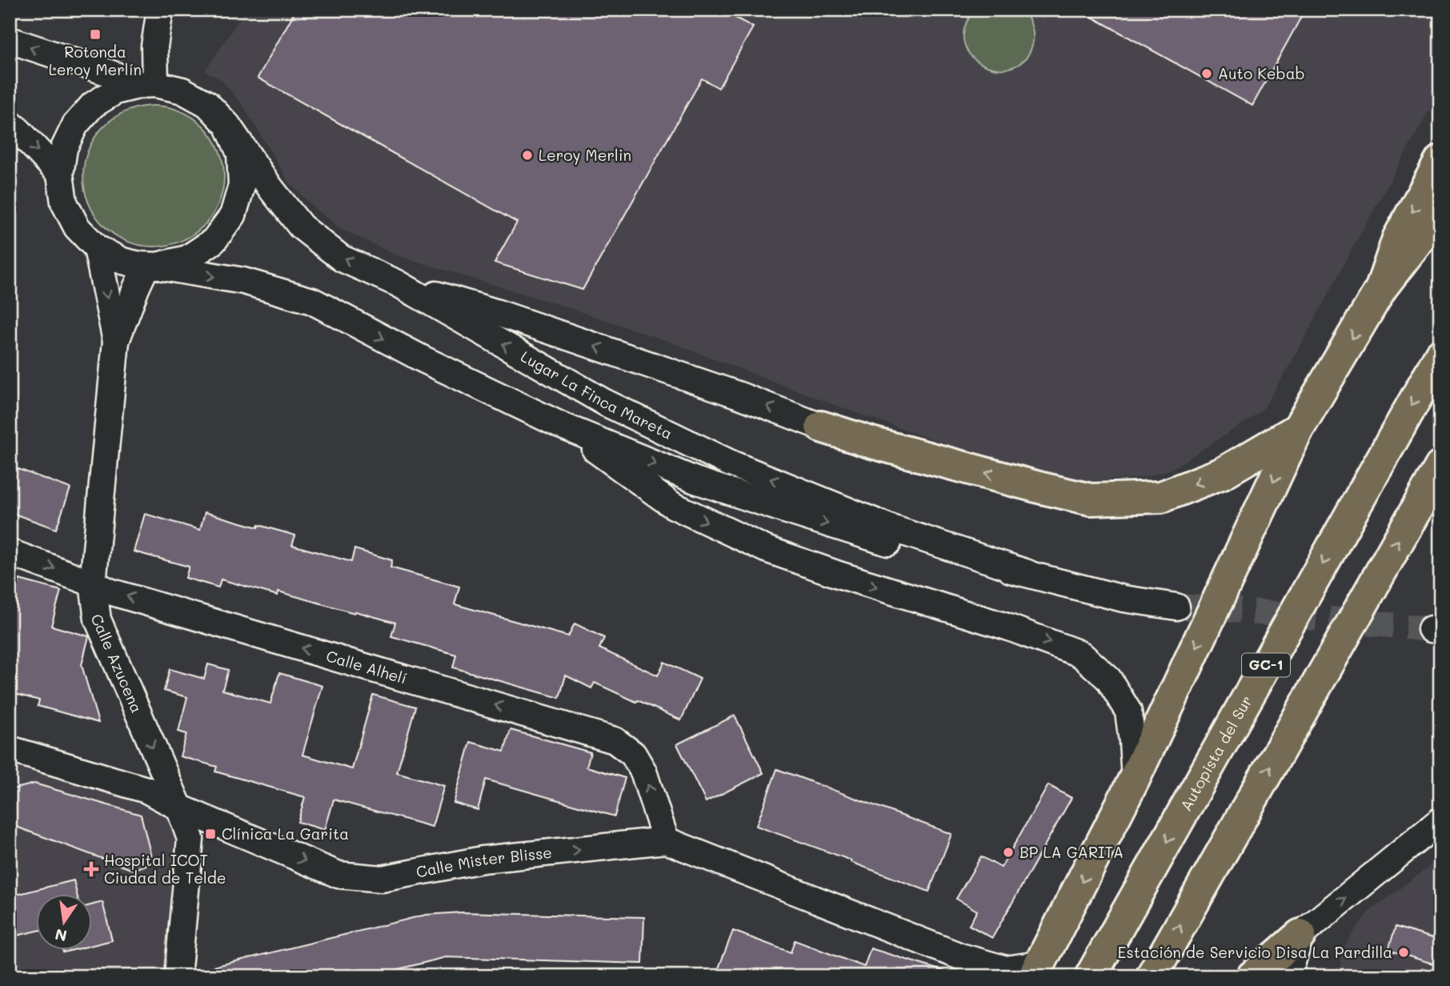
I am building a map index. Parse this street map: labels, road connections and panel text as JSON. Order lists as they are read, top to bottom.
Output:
{
  "streets": {
    "main road": ["GC-1", "Autopista del Sur"],
    "street": [
      "Lugar La Finca Mareta",
      "Calle Azucena",
      "Calle Alhelí",
      "Calle Mister Blisse"
    ]
  },
  "crossings": [
    ["Lugar La Finca Mareta", "Calle Azucena"],
    ["Calle Azucena", "Calle Alhelí"],
    ["Calle Azucena", "Calle Mister Blisse"],
    ["Calle Alhelí", "Calle Mister Blisse"]
  ],
  "one_way": ["Calle Azucena", "Calle Mister Blisse"],
  "places": {
    "transit": ["Rotonda Leroy Merlín", "Clínica La Garita"],
    "other": [
      "Auto Kebab",
      "Leroy Merlin",
      "BP LA GARITA",
      "Estación de Servicio Disa La Pardilla"
    ],
    "health": ["Hospital ICOT Ciudad de Telde"]
  },
  "north": "bottom"
}
